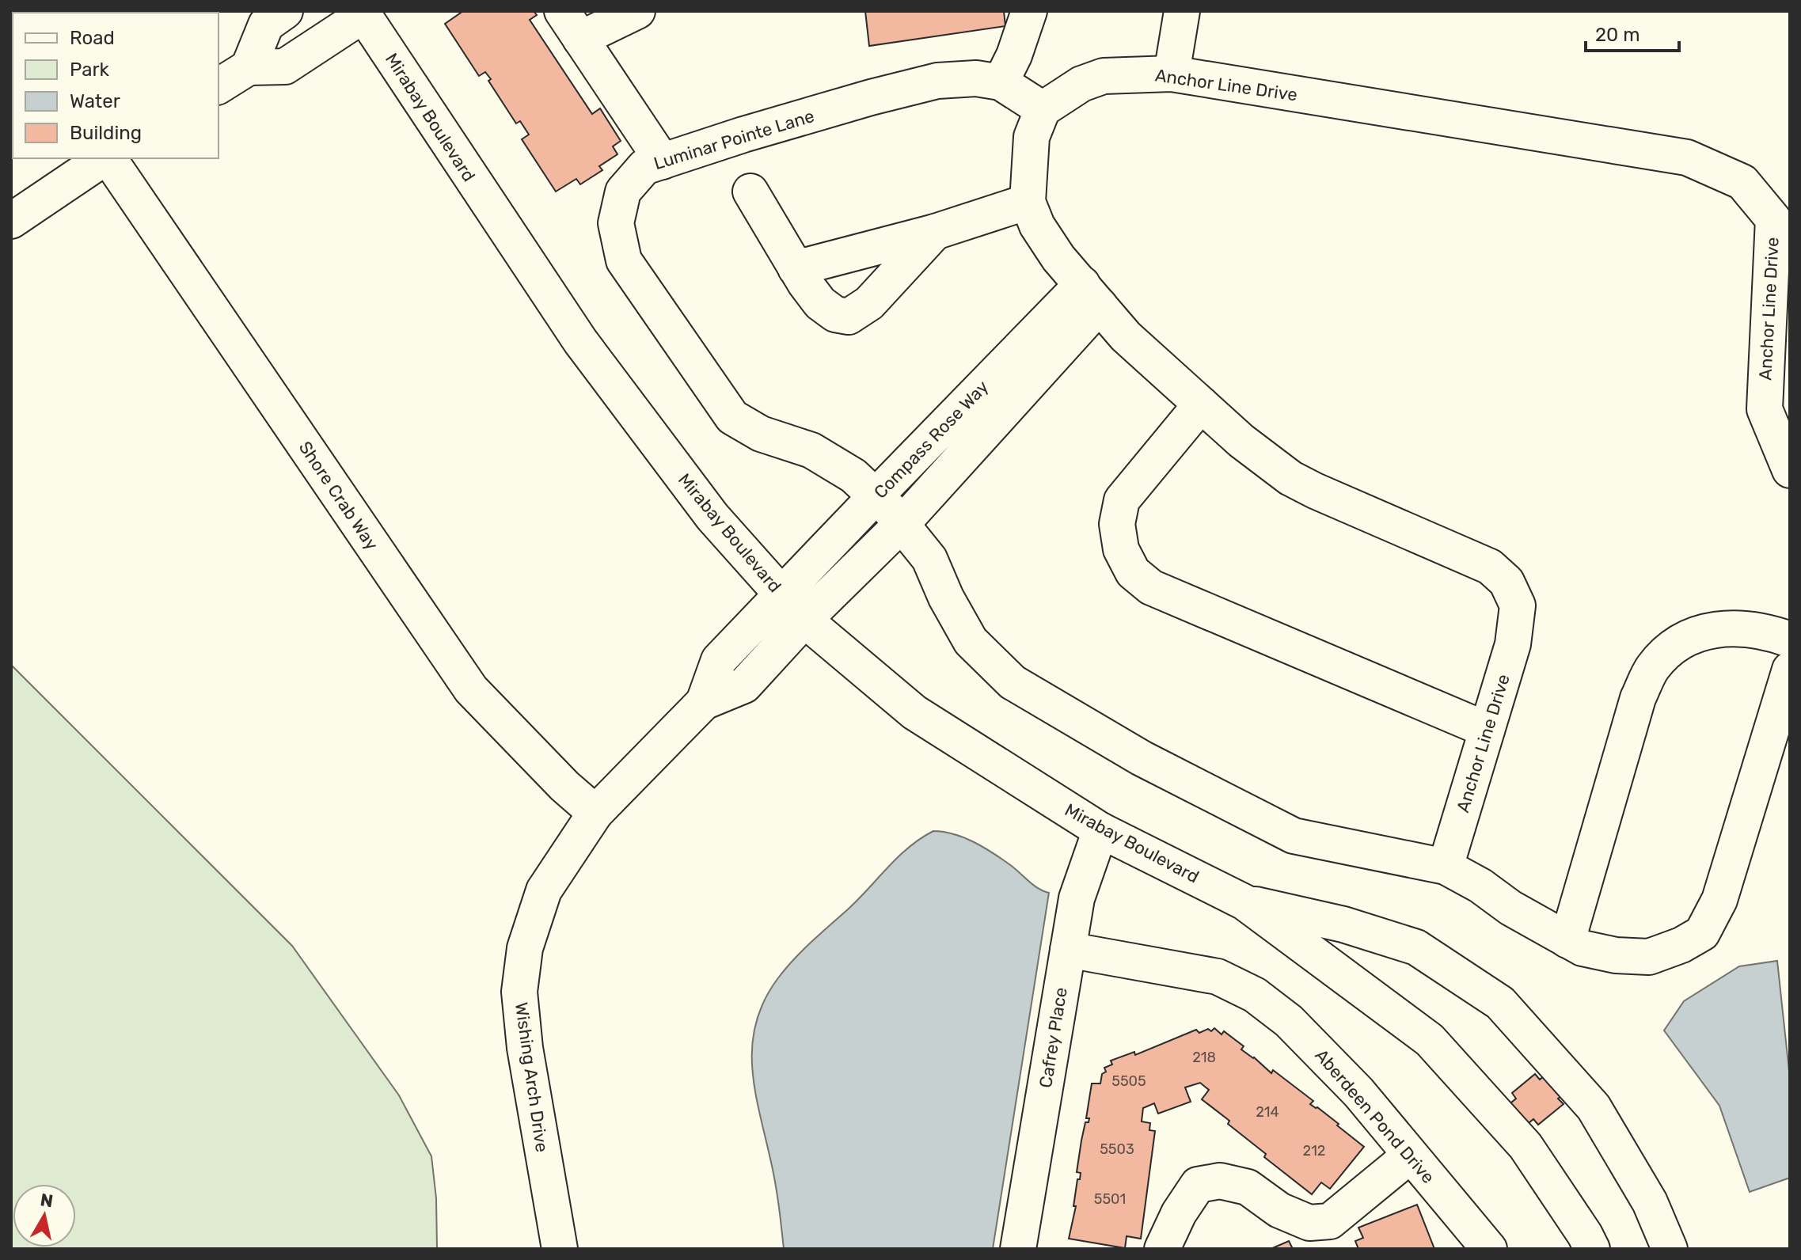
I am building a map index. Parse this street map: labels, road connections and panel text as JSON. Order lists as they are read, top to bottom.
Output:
{
  "streets": {
    "street": [
      "Anchor Line Drive",
      "Mirabay Boulevard",
      "Luminar Pointe Lane",
      "Compass Rose Way",
      "Shore Crab Way",
      "Cafrey Place",
      "Wishing Arch Drive",
      "Aberdeen Pond Drive"
    ]
  },
  "crossings": [
    ["Anchor Line Drive", "Luminar Pointe Lane"],
    ["Anchor Line Drive", "Compass Rose Way"],
    ["Mirabay Boulevard", "Compass Rose Way"],
    ["Mirabay Boulevard", "Cafrey Place"],
    ["Mirabay Boulevard", "Wishing Arch Drive"],
    ["Luminar Pointe Lane", "Compass Rose Way"],
    ["Compass Rose Way", "Wishing Arch Drive"],
    ["Shore Crab Way", "Wishing Arch Drive"],
    ["Cafrey Place", "Aberdeen Pond Drive"]
  ],
  "house_numbers": [
    "218",
    "5505",
    "214",
    "5503",
    "212",
    "5501"
  ],
  "legend": [
    "Road",
    "Park",
    "Water",
    "Building"
  ],
  "scale_bar": "20 m",
  "north": "top"
}
